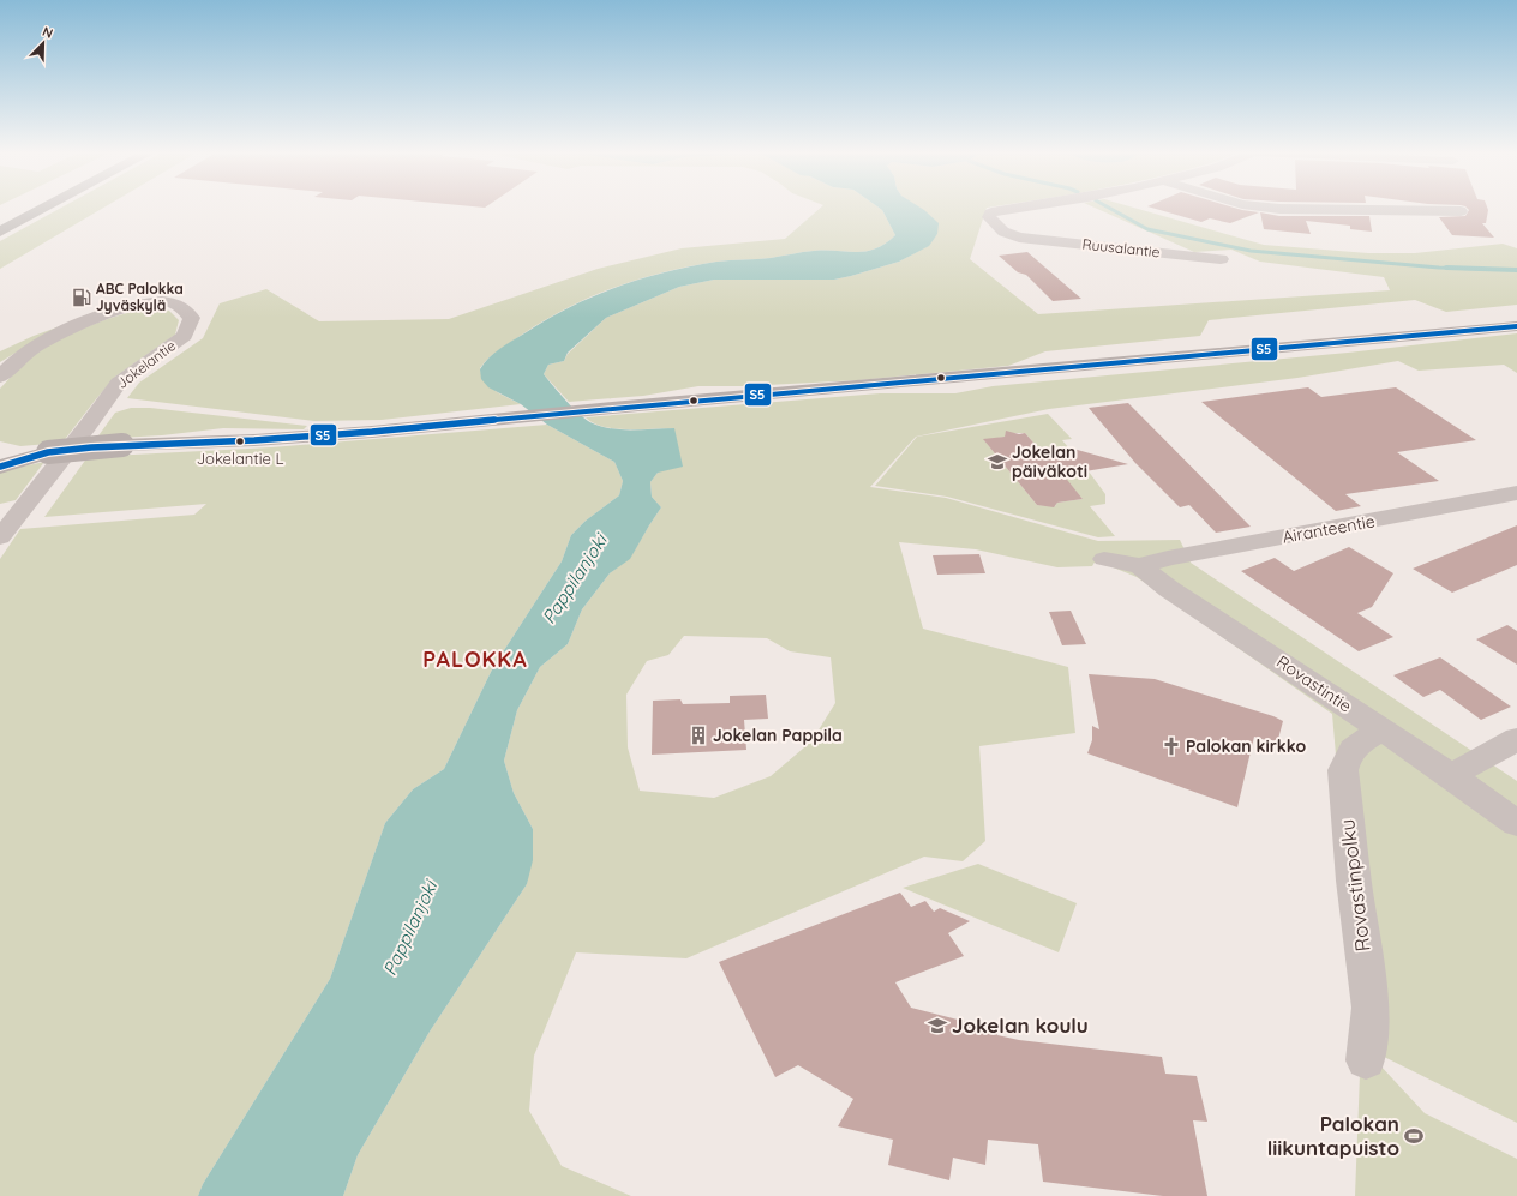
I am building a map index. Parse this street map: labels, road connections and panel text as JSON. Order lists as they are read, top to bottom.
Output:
{
  "streets": {
    "street": [
      "Ruusalantie",
      "Jokelantie",
      "Airanteentie",
      "Rovastintie",
      "Rovastinpolku"
    ]
  },
  "crossings": [
    ["Airanteentie", "Rovastintie"],
    ["Rovastintie", "Rovastinpolku"]
  ],
  "districts": ["PALOKKA"],
  "water": ["Pappilanjoki"],
  "places": {
    "fuel station": ["ABC Palokka Jyväskylä"],
    "other": ["Jokelantie L"],
    "school or university": ["Jokelan päiväkoti", "Jokelan koulu"],
    "building": ["Jokelan Pappila"],
    "church": ["Palokan kirkko"],
    "sports": ["Palokan liikuntapuisto"]
  },
  "lines": ["transit line S5"],
  "north": "top right"
}
